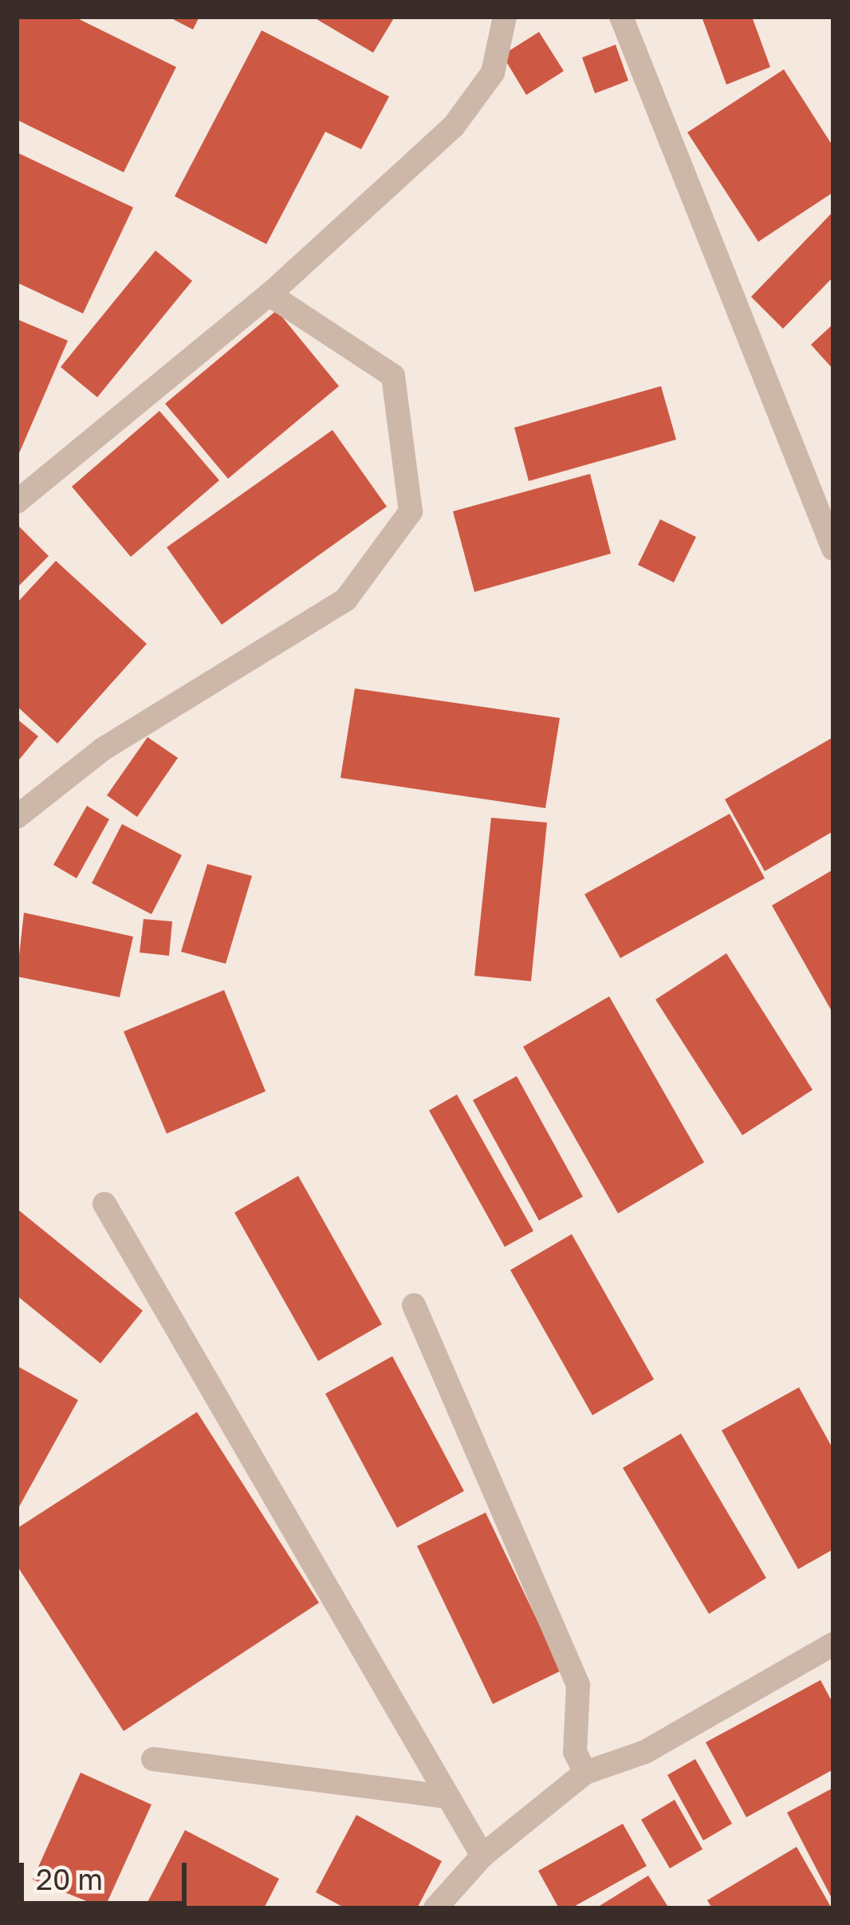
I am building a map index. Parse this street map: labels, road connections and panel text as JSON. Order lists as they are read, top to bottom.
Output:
{
  "scale_bar": "20 m"
}
